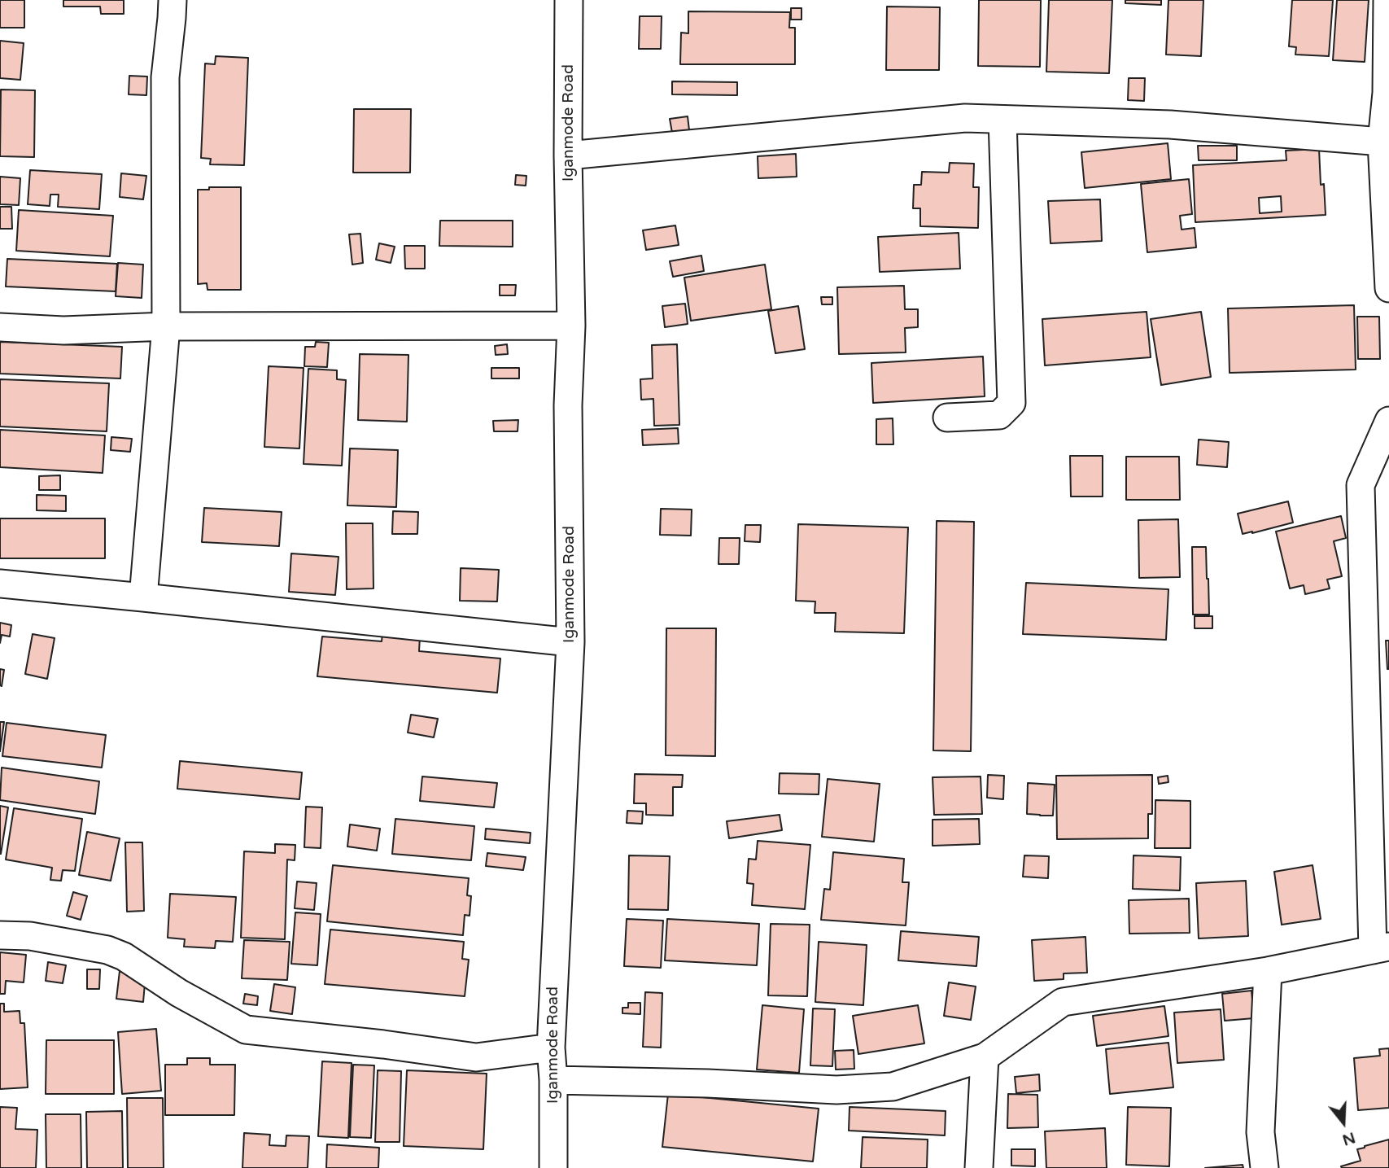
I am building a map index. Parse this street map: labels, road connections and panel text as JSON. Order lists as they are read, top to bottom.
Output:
{
  "streets": {
    "street": ["Iganmode Road"]
  },
  "north": "bottom"
}
